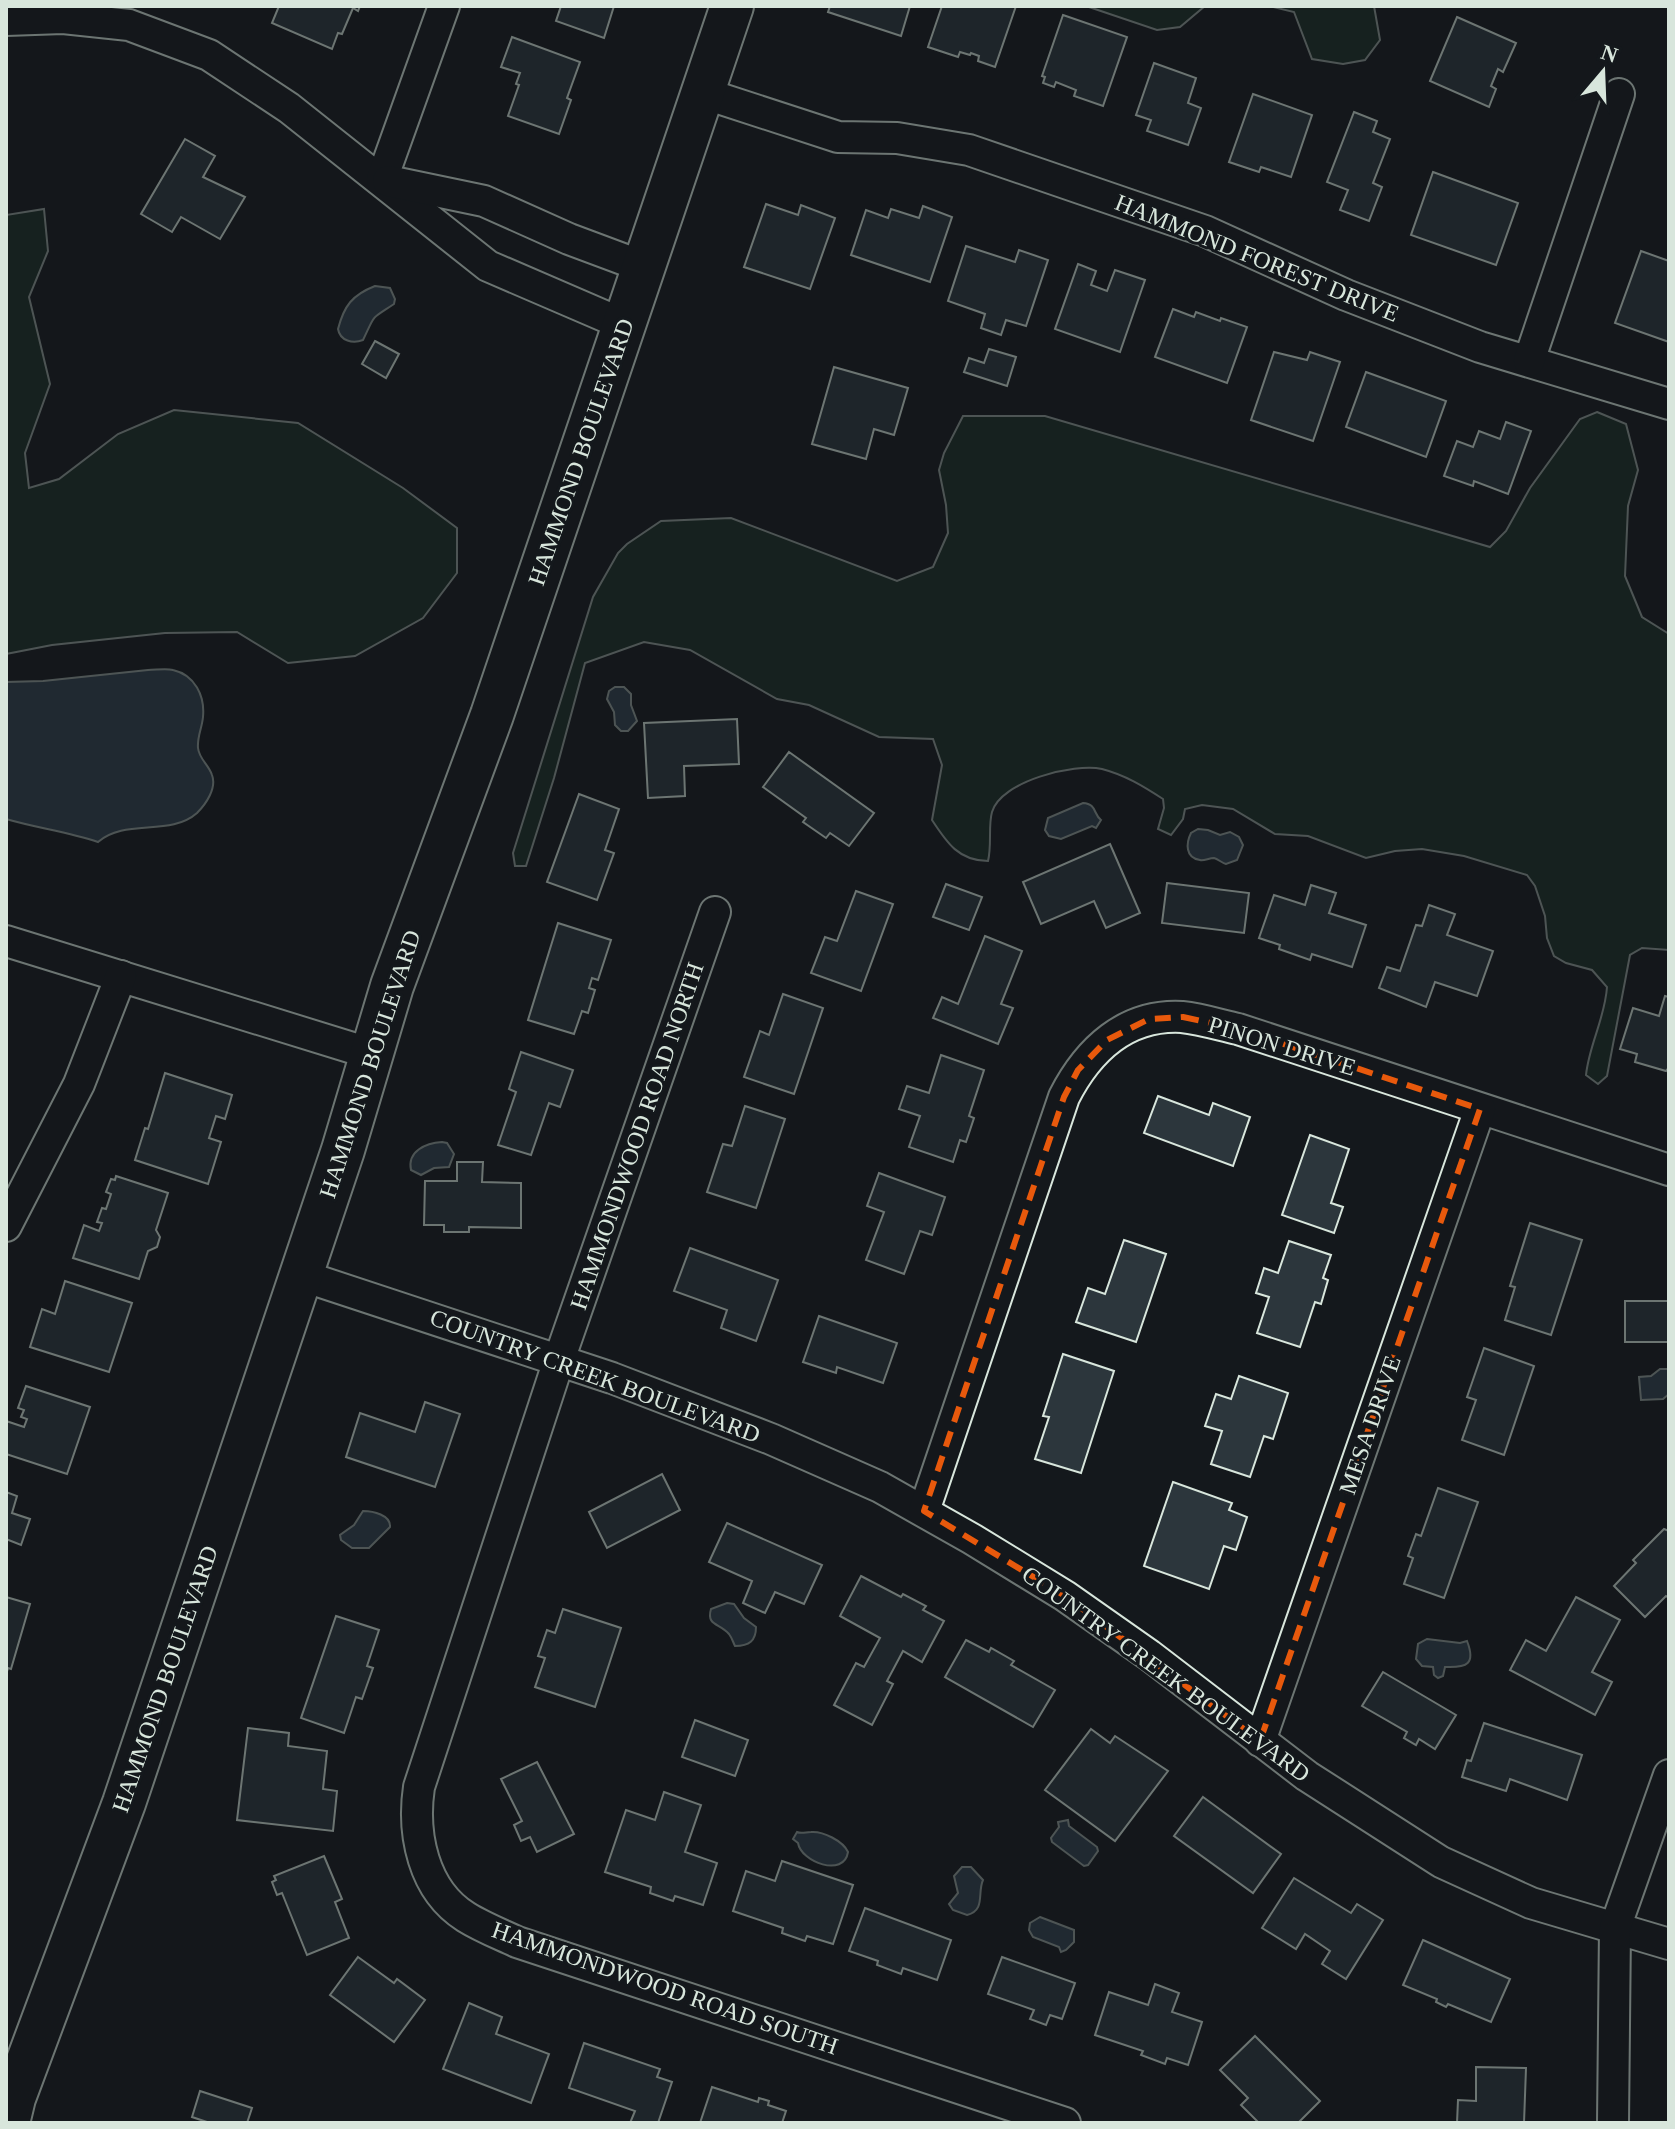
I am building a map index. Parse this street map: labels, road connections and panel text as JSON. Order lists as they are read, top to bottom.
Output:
{
  "streets": {
    "street": [
      "HAMMOND FOREST DRIVE",
      "HAMMOND BOULEVARD",
      "PINON DRIVE",
      "HAMMONDWOOD ROAD NORTH",
      "COUNTRY CREEK BOULEVARD",
      "MESA DRIVE",
      "HAMMONDWOOD ROAD SOUTH"
    ]
  },
  "crossings": [
    ["HAMMOND FOREST DRIVE", "HAMMOND BOULEVARD"],
    ["HAMMOND BOULEVARD", "COUNTRY CREEK BOULEVARD"],
    ["PINON DRIVE", "COUNTRY CREEK BOULEVARD"],
    ["PINON DRIVE", "MESA DRIVE"],
    ["HAMMONDWOOD ROAD NORTH", "COUNTRY CREEK BOULEVARD"],
    ["HAMMONDWOOD ROAD NORTH", "HAMMONDWOOD ROAD SOUTH"],
    ["COUNTRY CREEK BOULEVARD", "MESA DRIVE"],
    ["COUNTRY CREEK BOULEVARD", "HAMMONDWOOD ROAD SOUTH"]
  ],
  "north": "top"
}
